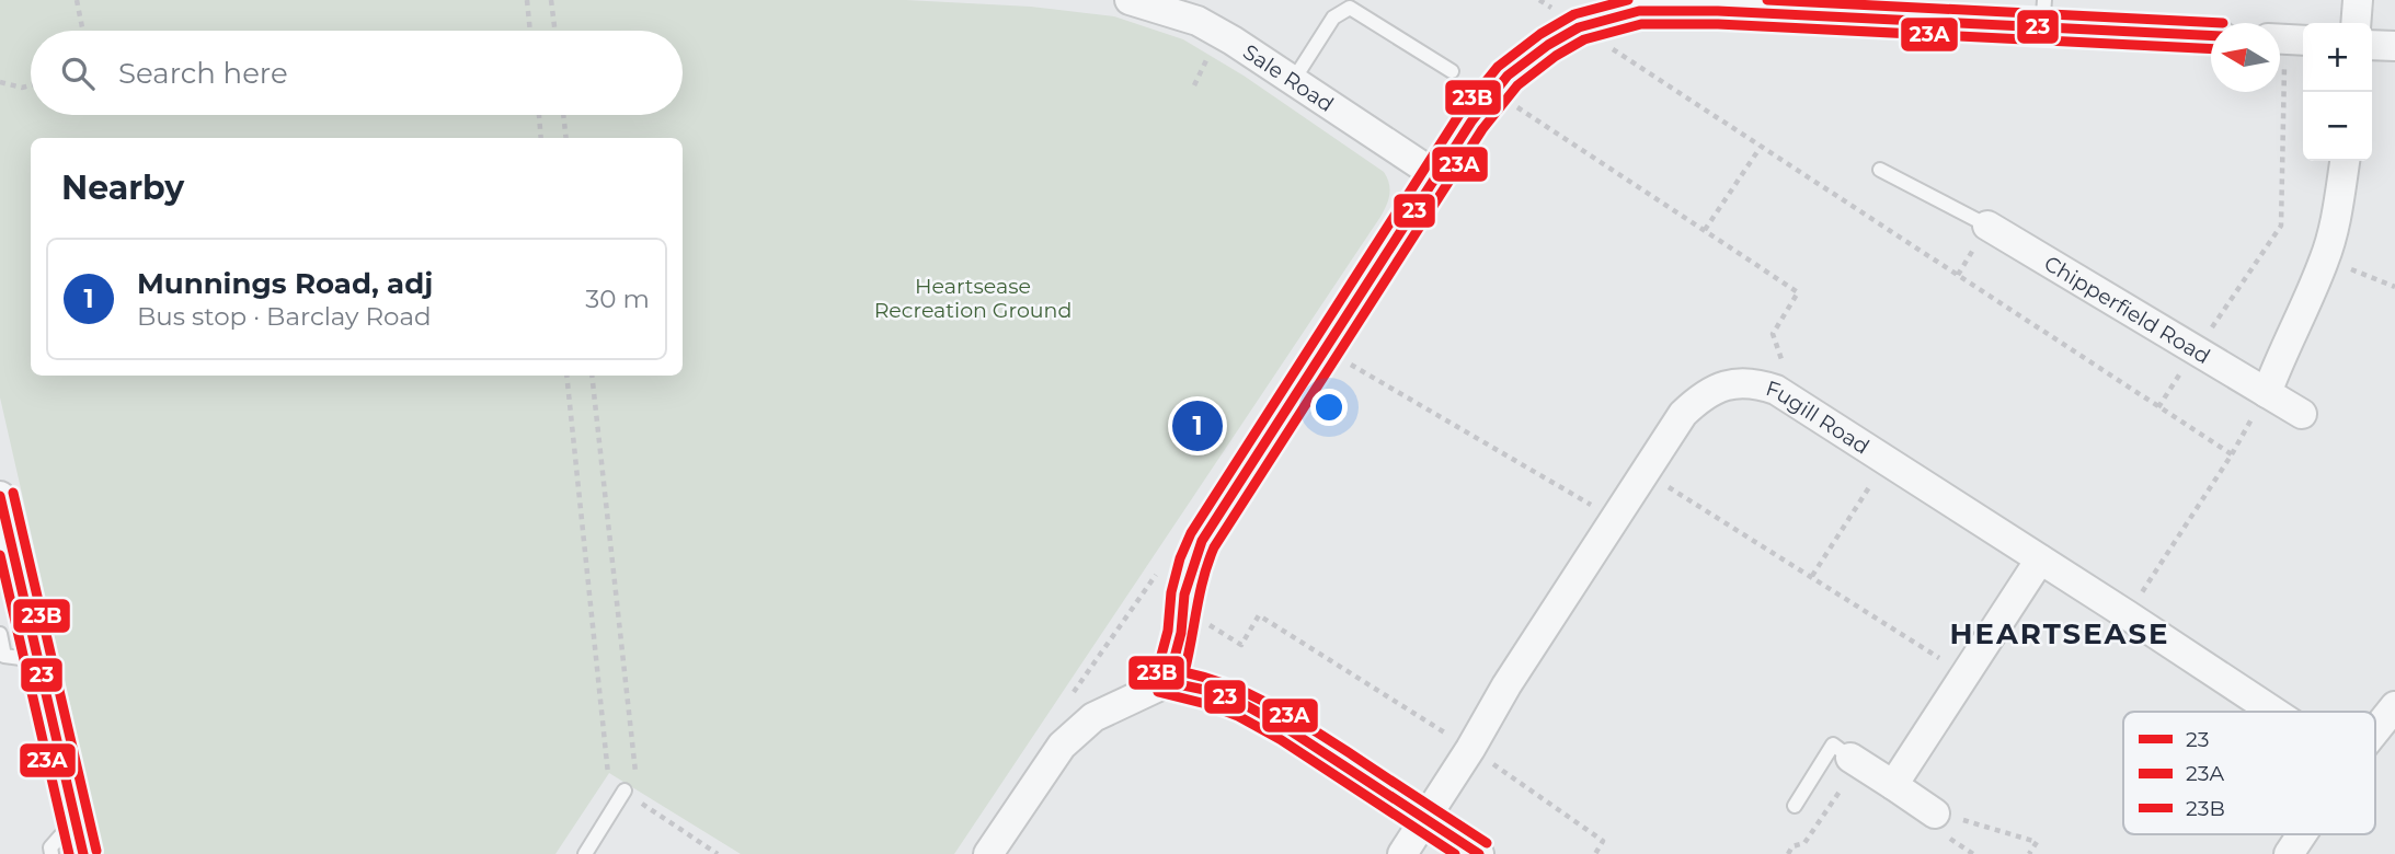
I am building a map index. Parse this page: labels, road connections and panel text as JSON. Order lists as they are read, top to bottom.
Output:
{
  "streets": {
    "street": ["Sale Road", "Chipperfield Road", "Fugill Road"]
  },
  "districts": ["HEARTSEASE"],
  "parks": ["Heartsease Recreation Ground"],
  "lines": ["transit line 23B", "transit line 23", "transit line 23A"],
  "legend": ["23", "23A", "23B"],
  "north": "left",
  "page": {
    "map_buttons": ["+", "−"],
    "search": "Search here",
    "heading": "Nearby",
    "list": [
      {
        "mark": "1",
        "name": "Munnings Road, adj",
        "note": "Bus stop · Barclay Road",
        "value": "30 m"
      }
    ],
    "pins": "1"
  }
}
